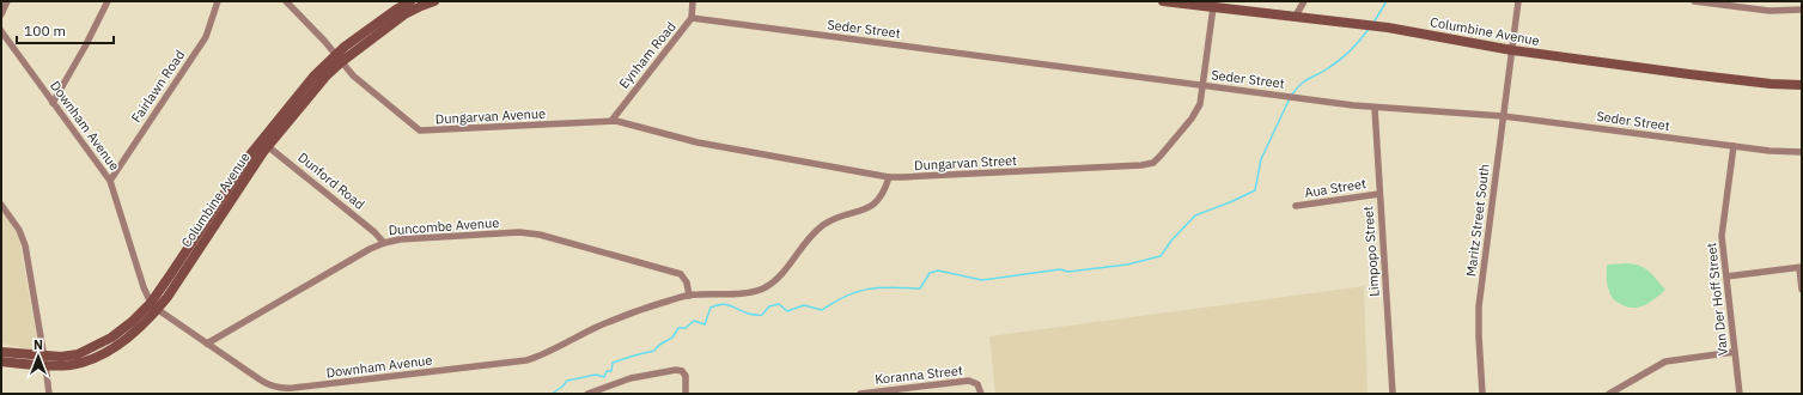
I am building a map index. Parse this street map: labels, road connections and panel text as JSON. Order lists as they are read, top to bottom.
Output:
{
  "streets": {
    "main road": ["Columbine Avenue"],
    "street": [
      "Seder Street",
      "Eynham Road",
      "Fairlawn Road",
      "Dungarvan Avenue",
      "Downham Avenue",
      "Dungarvan Street",
      "Dunford Road",
      "Aua Street",
      "Maritz Street South",
      "Duncombe Avenue",
      "Limpopo Street",
      "Van Der Hoff Street",
      "Koranna Street"
    ]
  },
  "crossings": [
    ["Seder Street", "Eynham Road"],
    ["Seder Street", "Dungarvan Street"],
    ["Seder Street", "Maritz Street South"],
    ["Seder Street", "Limpopo Street"],
    ["Seder Street", "Van Der Hoff Street"],
    ["Columbine Avenue", "Dungarvan Avenue"],
    ["Columbine Avenue", "Downham Avenue"],
    ["Columbine Avenue", "Dungarvan Street"],
    ["Columbine Avenue", "Dunford Road"],
    ["Columbine Avenue", "Maritz Street South"],
    ["Eynham Road", "Dungarvan Avenue"],
    ["Eynham Road", "Dungarvan Street"],
    ["Fairlawn Road", "Downham Avenue"],
    ["Dungarvan Avenue", "Dungarvan Street"],
    ["Downham Avenue", "Dungarvan Street"],
    ["Downham Avenue", "Duncombe Avenue"],
    ["Dunford Road", "Duncombe Avenue"],
    ["Aua Street", "Limpopo Street"]
  ],
  "scale_bar": "100 m",
  "north": "top"
}
